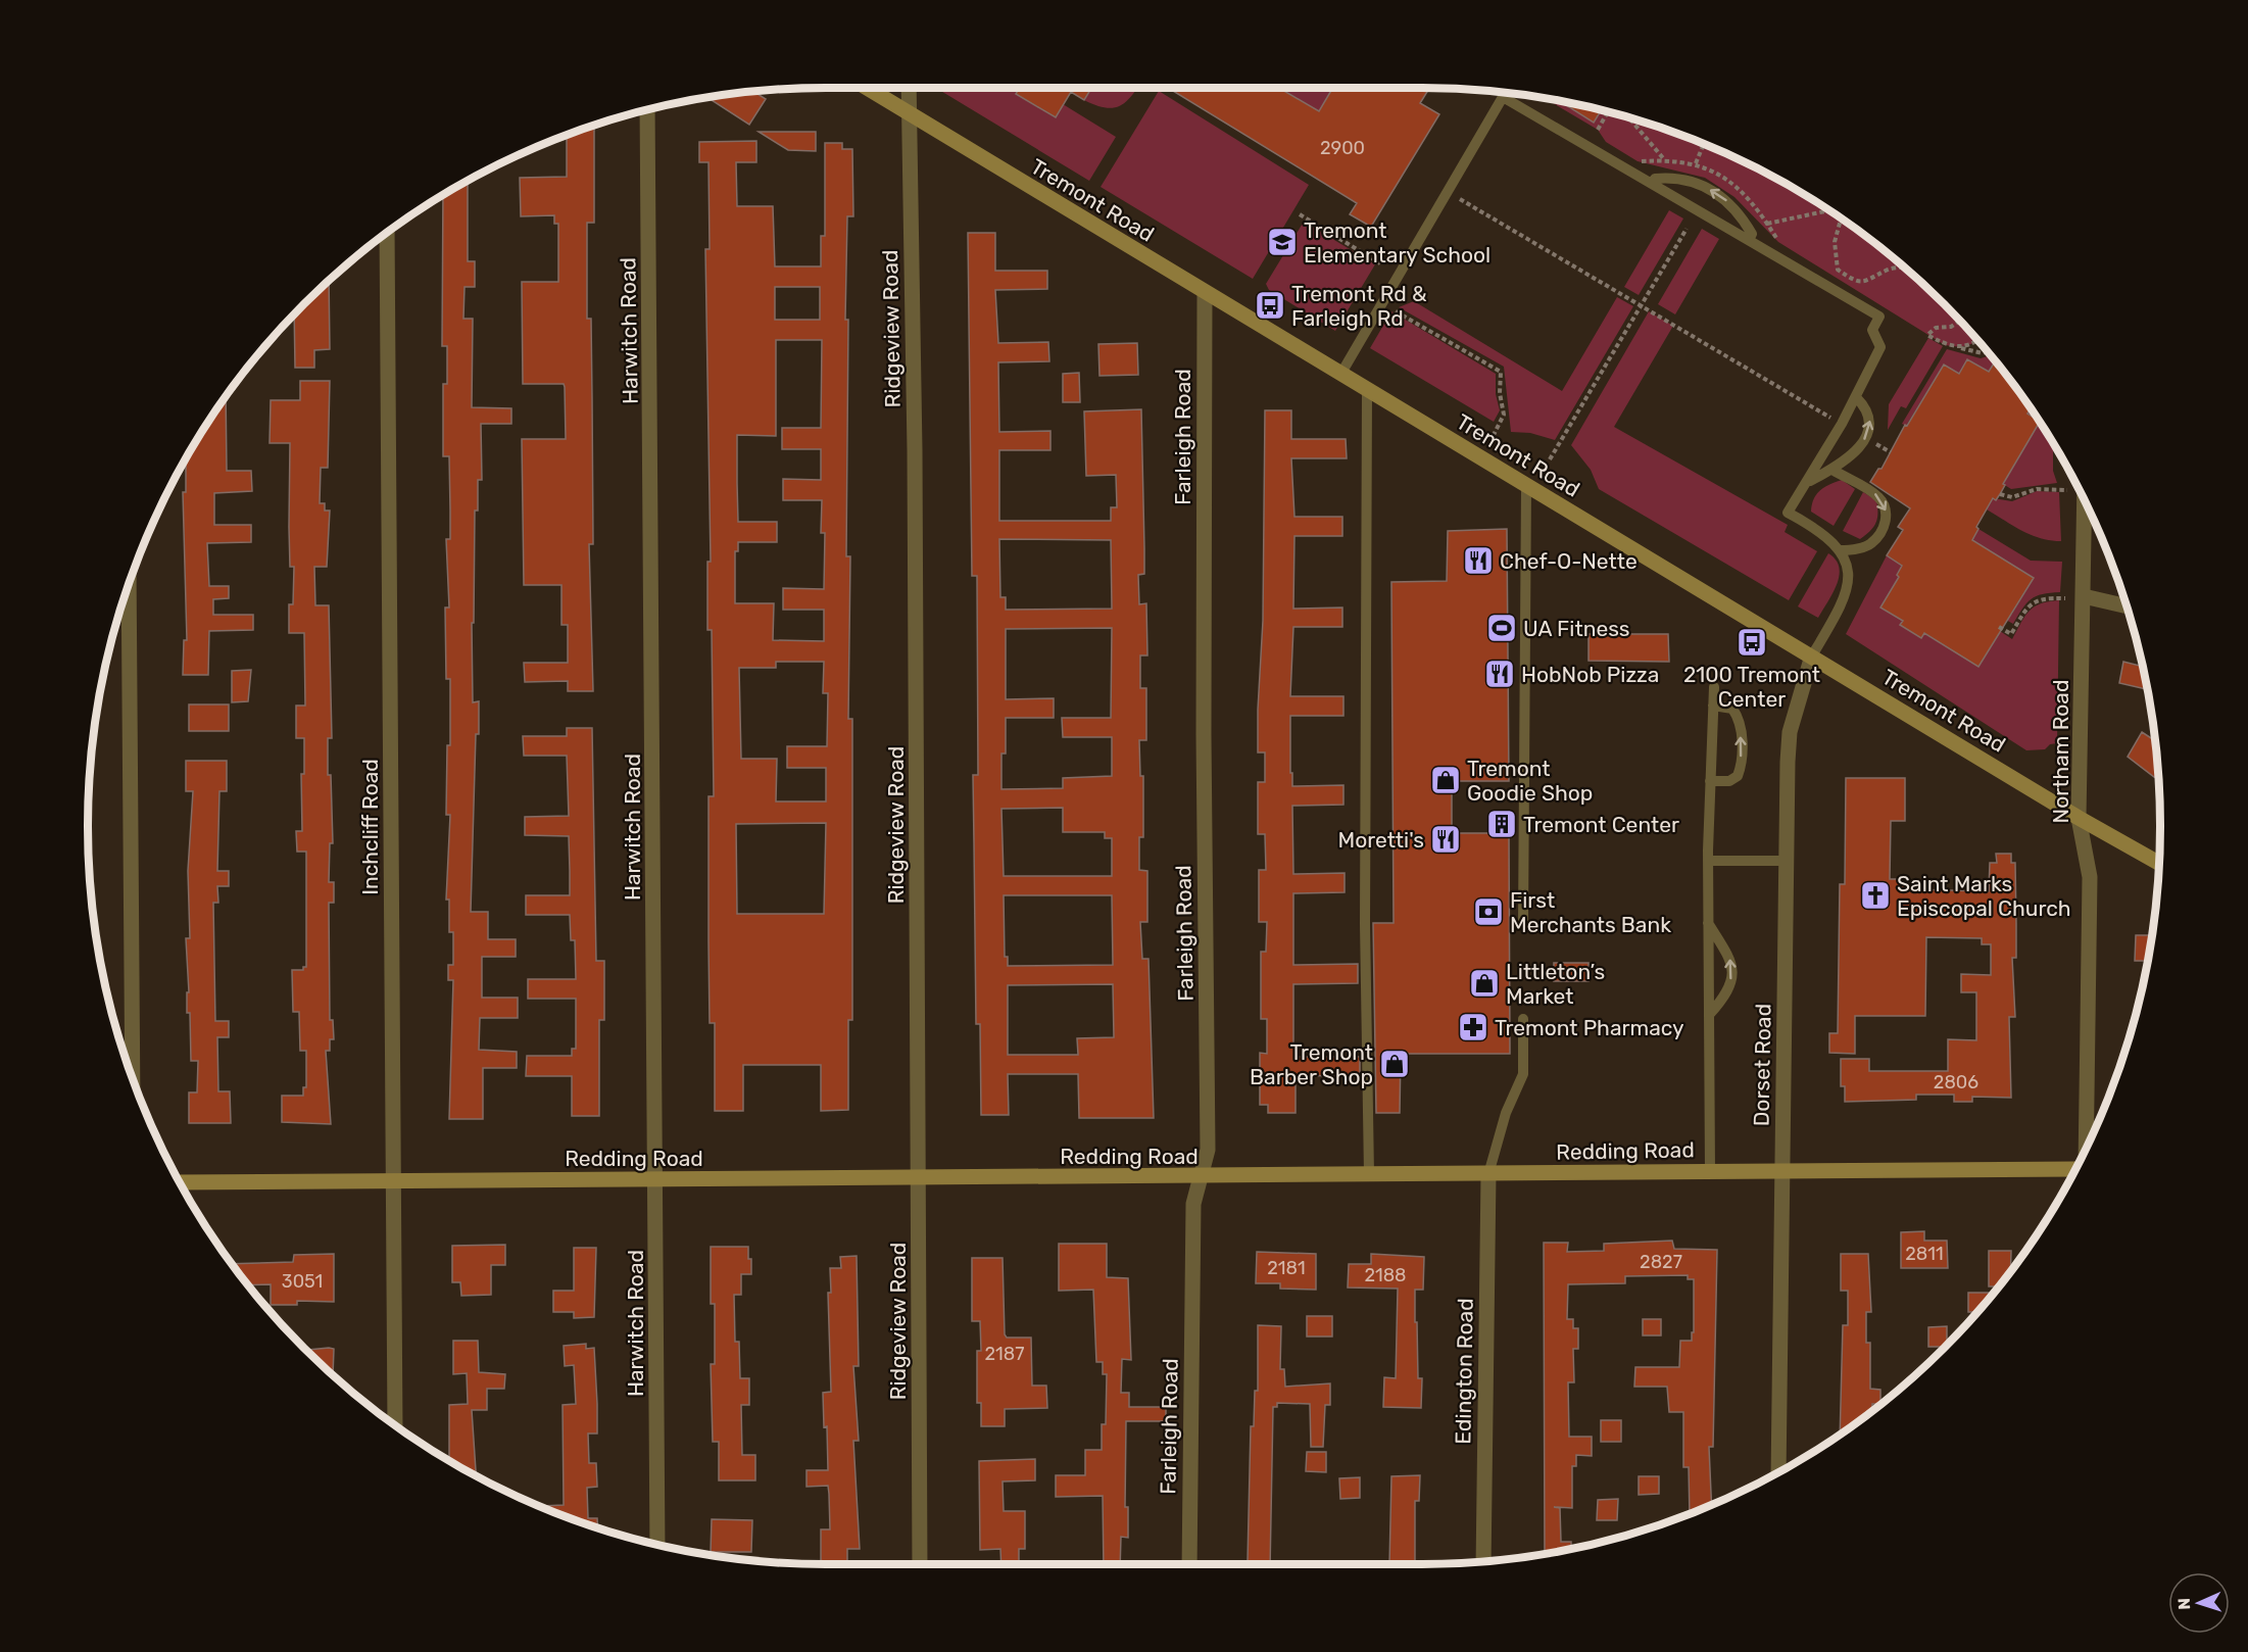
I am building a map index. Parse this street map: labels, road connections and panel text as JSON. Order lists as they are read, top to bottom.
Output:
{
  "streets": {
    "main road": ["Tremont Road", "Redding Road"],
    "street": [
      "Ridgeview Road",
      "Harwitch Road",
      "Farleigh Road",
      "Northam Road",
      "Inchcliff Road",
      "Dorset Road",
      "Edington Road"
    ]
  },
  "crossings": [
    ["Tremont Road", "Ridgeview Road"],
    ["Tremont Road", "Farleigh Road"],
    ["Tremont Road", "Northam Road"],
    ["Tremont Road", "Dorset Road"],
    ["Ridgeview Road", "Redding Road"],
    ["Harwitch Road", "Redding Road"],
    ["Farleigh Road", "Redding Road"],
    ["Inchcliff Road", "Redding Road"],
    ["Dorset Road", "Redding Road"],
    ["Redding Road", "Edington Road"]
  ],
  "places": {
    "school or university": ["Tremont Elementary School"],
    "bus stop": ["Tremont Rd & Farleigh Rd", "2100 Tremont Center"],
    "restaurant": ["Chef-O-Nette", "HobNob Pizza", "Moretti's"],
    "sports": ["UA Fitness"],
    "shop": ["Tremont Goodie Shop", "Littleton’s Market", "Tremont Barber Shop"],
    "building": ["Tremont Center"],
    "church": ["Saint Marks Episcopal Church"],
    "bank": ["First Merchants Bank"],
    "pharmacy": ["Tremont Pharmacy"]
  },
  "house_numbers": [
    "2900",
    "2806",
    "2811",
    "2827",
    "2181",
    "2188",
    "3051",
    "2187"
  ],
  "north": "left"
}
